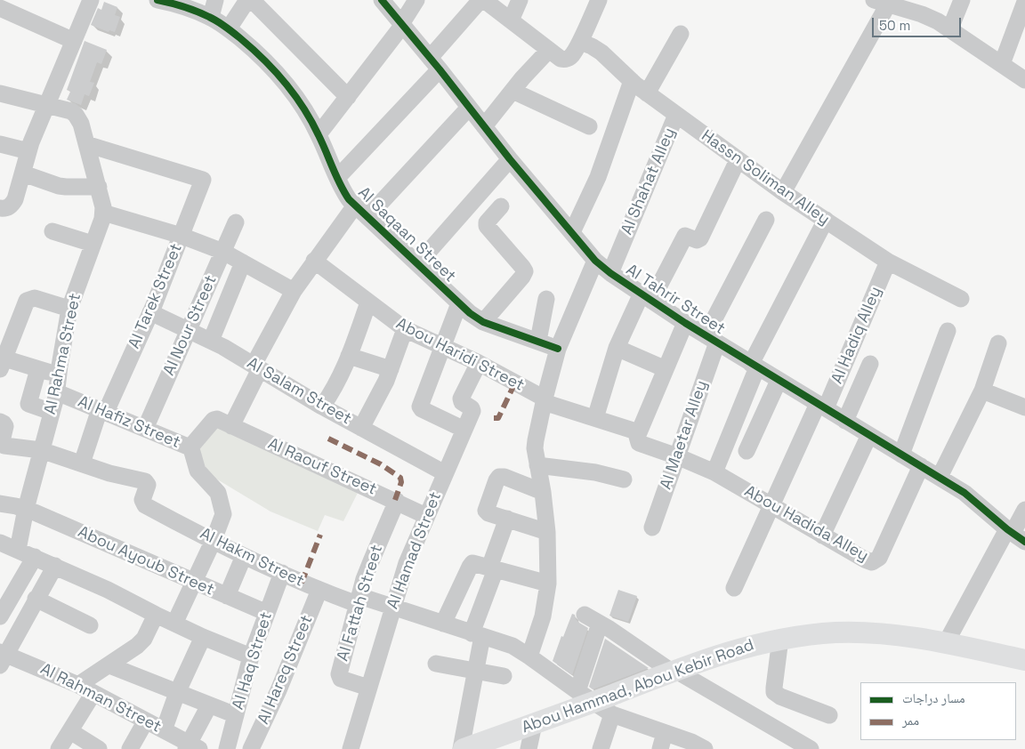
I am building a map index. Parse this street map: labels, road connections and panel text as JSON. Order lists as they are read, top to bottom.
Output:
{
  "streets": {
    "main road": ["Abou Hammad, Abou Kebir Road"],
    "street": [
      "Hassn Soliman Alley",
      "Al Shahat Alley",
      "Al Saqaan Street",
      "Al Tarek Street",
      "Al Tahrir Street",
      "Al Nour Street",
      "Al Hadiq Alley",
      "Al Rahma Street",
      "Abou Haridi Street",
      "Al Salam Street",
      "Al Hafiz Street",
      "Al Maetar Alley",
      "Al Raouf Street",
      "Abou Hadida Alley",
      "Al Hamad Street",
      "Al Hakm Street",
      "Abou Ayoub Street",
      "Al Fattah Street",
      "Al Haq Street",
      "Al Hareq Street",
      "Al Rahman Street"
    ]
  },
  "crossings": [
    ["Hassn Soliman Alley", "Al Shahat Alley"],
    ["Hassn Soliman Alley", "Al Hadiq Alley"],
    ["Al Shahat Alley", "Al Tahrir Street"],
    ["Al Saqaan Street", "Al Hafiz Street"],
    ["Al Tarek Street", "Al Rahma Street"],
    ["Al Tarek Street", "Al Salam Street"],
    ["Al Tarek Street", "Al Hafiz Street"],
    ["Al Tarek Street", "Al Hakm Street"],
    ["Al Tahrir Street", "Al Hadiq Alley"],
    ["Al Tahrir Street", "Abou Haridi Street"],
    ["Al Tahrir Street", "Al Maetar Alley"],
    ["Al Tahrir Street", "Abou Hadida Alley"],
    ["Al Nour Street", "Al Salam Street"],
    ["Al Nour Street", "Al Hafiz Street"],
    ["Al Hadiq Alley", "Abou Hadida Alley"],
    ["Al Rahma Street", "Al Hafiz Street"],
    ["Al Rahma Street", "Abou Ayoub Street"],
    ["Abou Haridi Street", "Al Hafiz Street"],
    ["Abou Haridi Street", "Abou Hadida Alley"],
    ["Abou Haridi Street", "Al Hamad Street"],
    ["Al Salam Street", "Al Hafiz Street"],
    ["Al Salam Street", "Al Hamad Street"],
    ["Al Hafiz Street", "Al Raouf Street"],
    ["Al Maetar Alley", "Abou Hadida Alley"],
    ["Al Raouf Street", "Al Hamad Street"],
    ["Al Raouf Street", "Al Fattah Street"],
    ["Al Hamad Street", "Al Hakm Street"],
    ["Al Hamad Street", "Al Fattah Street"],
    ["Al Hakm Street", "Al Fattah Street"],
    ["Al Hakm Street", "Al Haq Street"],
    ["Al Hakm Street", "Al Hareq Street"],
    ["Al Hakm Street", "Abou Hammad, Abou Kebir Road"],
    ["Abou Ayoub Street", "Al Haq Street"]
  ],
  "legend": ["مسار دراجات", "ممر"],
  "scale_bar": "50 m"
}
